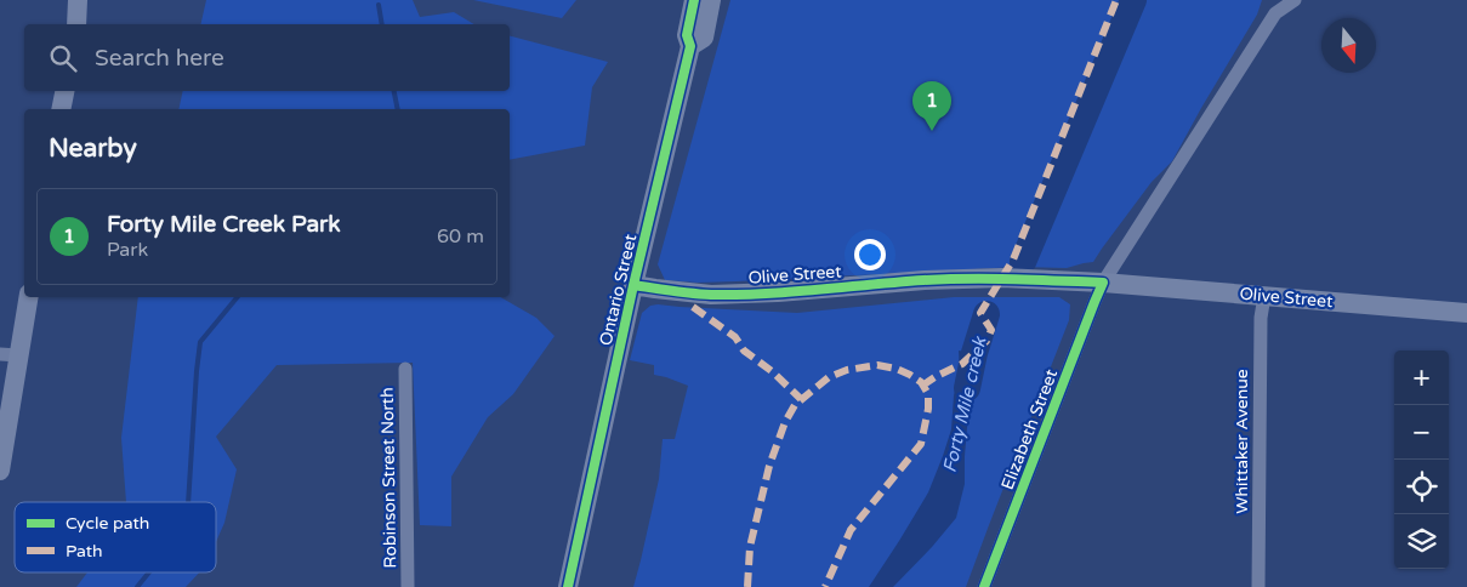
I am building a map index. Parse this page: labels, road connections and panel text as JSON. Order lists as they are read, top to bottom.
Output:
{
  "streets": {
    "street": [
      "Olive Street",
      "Ontario Street",
      "Elizabeth Street",
      "Whittaker Avenue",
      "Robinson Street North"
    ]
  },
  "crossings": [
    ["Olive Street", "Ontario Street"],
    ["Olive Street", "Elizabeth Street"],
    ["Olive Street", "Whittaker Avenue"]
  ],
  "water": ["Forty Mile creek"],
  "legend": ["Cycle path", "Path"],
  "north": "bottom",
  "page": {
    "search": "Search here",
    "pins": "1",
    "heading": "Nearby",
    "list": [
      {
        "mark": "1",
        "name": "Forty Mile Creek Park",
        "note": "Park",
        "value": "60 m"
      }
    ],
    "map_buttons": ["+", "−"]
  }
}
